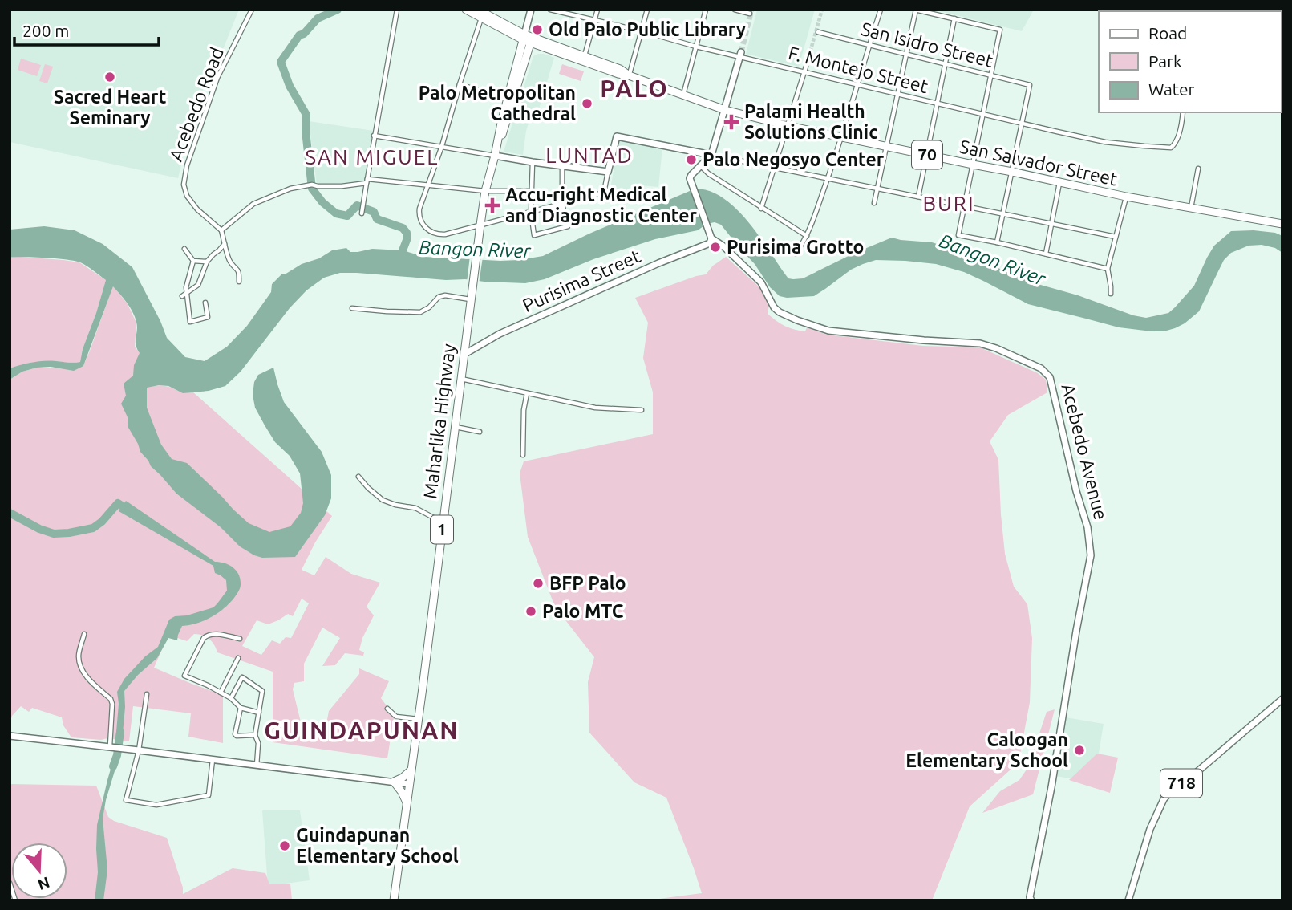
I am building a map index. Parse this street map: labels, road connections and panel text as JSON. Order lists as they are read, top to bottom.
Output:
{
  "streets": {
    "highway": [
      "70",
      "San Salvador Street",
      "Maharlika Highway",
      "1"
    ],
    "street": [
      "San Isidro Street",
      "F. Montejo Street",
      "Acebedo Road",
      "Purisima Street",
      "Acebedo Avenue",
      "718"
    ]
  },
  "crossings": [
    ["San Isidro Street", "F. Montejo Street"],
    ["San Salvador Street", "1"],
    ["Purisima Street", "Maharlika Highway"],
    ["Purisima Street", "Acebedo Avenue"],
    ["Maharlika Highway", "1"]
  ],
  "districts": [
    "PALO",
    "LUNTAD",
    "SAN MIGUEL",
    "BURI",
    "GUINDAPUNAN"
  ],
  "water": ["Bangon River"],
  "places": {
    "other": [
      "Old Palo Public Library",
      "Sacred Heart Seminary",
      "Palo Metropolitan Cathedral",
      "Palo Negosyo Center",
      "Purisima Grotto",
      "BFP Palo",
      "Palo MTC",
      "Caloogan Elementary School",
      "Guindapunan Elementary School"
    ],
    "health": ["Palami Health Solutions Clinic", "Accu-right Medical and Diagnostic Center"]
  },
  "legend": ["Road", "Park", "Water"],
  "scale_bar": "200 m",
  "north": "bottom"
}
